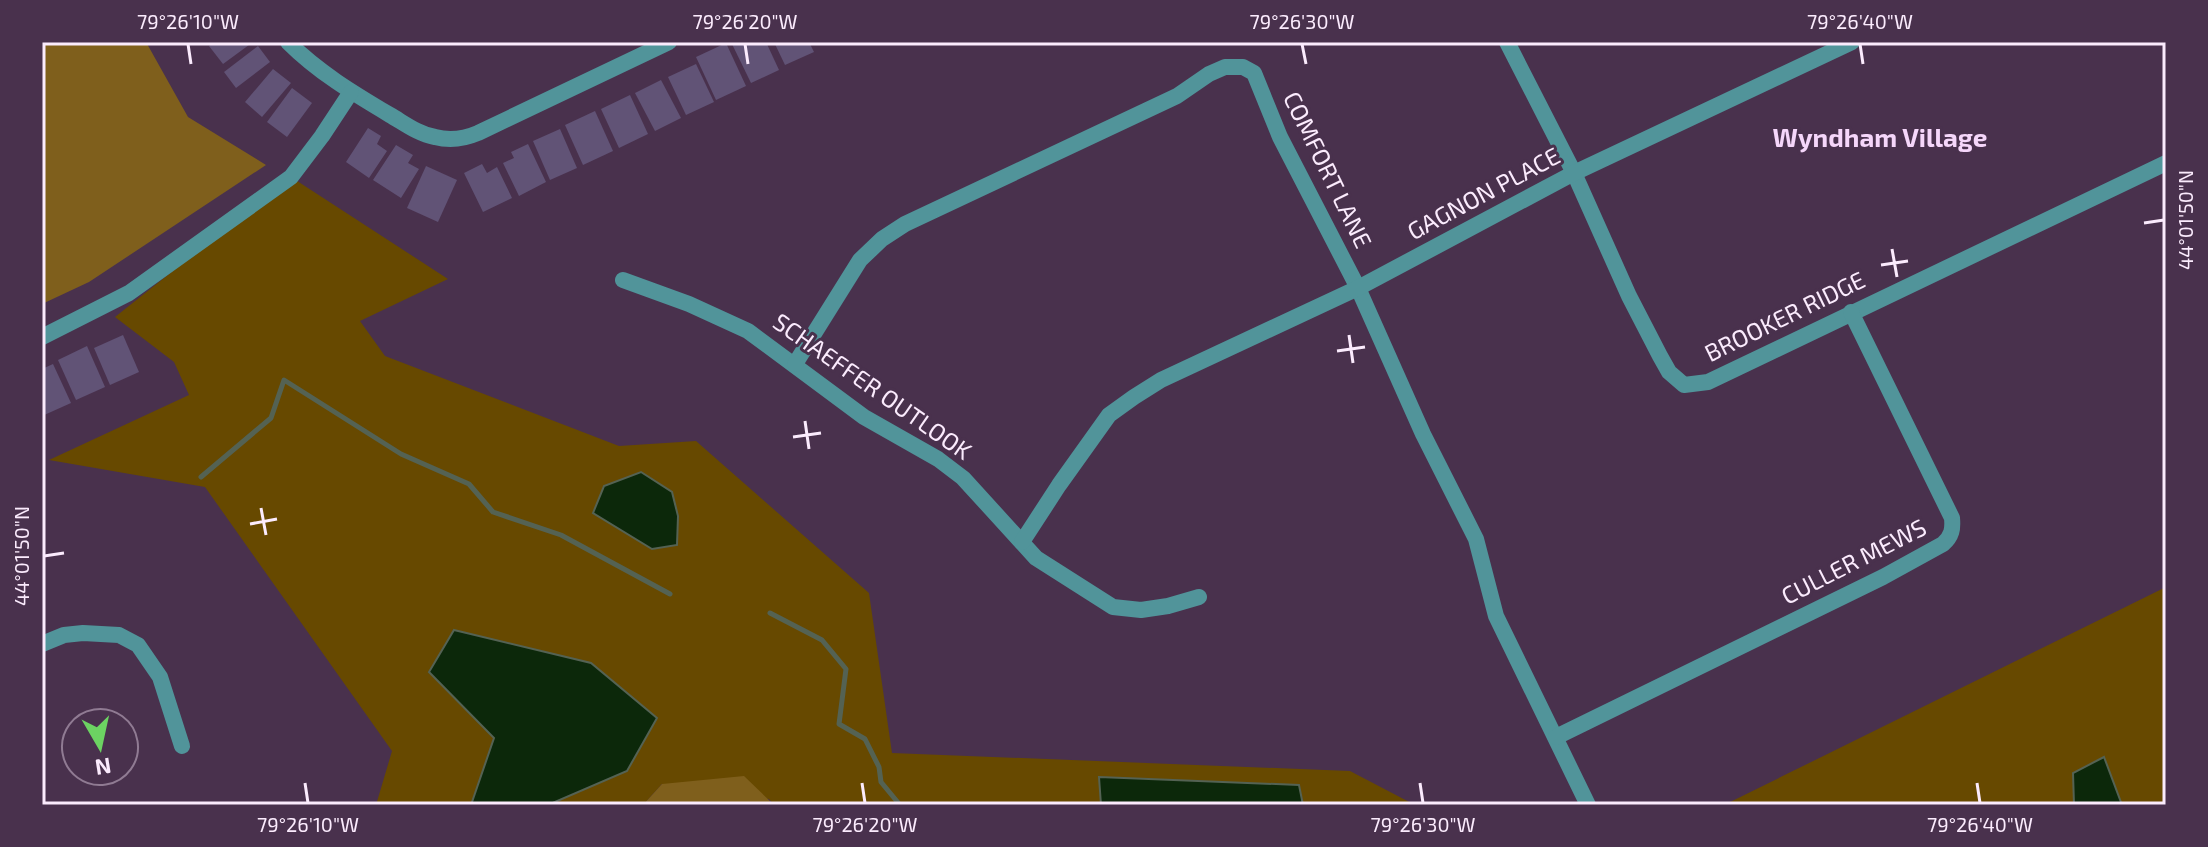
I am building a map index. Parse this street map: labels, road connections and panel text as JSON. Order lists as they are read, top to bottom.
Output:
{
  "streets": {
    "street": [
      "COMFORT LANE",
      "GAGNON PLACE",
      "BROOKER RIDGE",
      "SCHAEFFER OUTLOOK",
      "CULLER MEWS"
    ]
  },
  "crossings": [
    ["COMFORT LANE", "GAGNON PLACE"],
    ["COMFORT LANE", "SCHAEFFER OUTLOOK"],
    ["COMFORT LANE", "CULLER MEWS"],
    ["GAGNON PLACE", "BROOKER RIDGE"],
    ["GAGNON PLACE", "SCHAEFFER OUTLOOK"],
    ["BROOKER RIDGE", "CULLER MEWS"]
  ],
  "districts": ["Wyndham Village"],
  "north": "bottom",
  "coordinates": [
    "79°26'10\"W",
    "79°26'20\"W",
    "79°26'30\"W",
    "79°26'40\"W",
    "44°01'50\"N"
  ]
}
